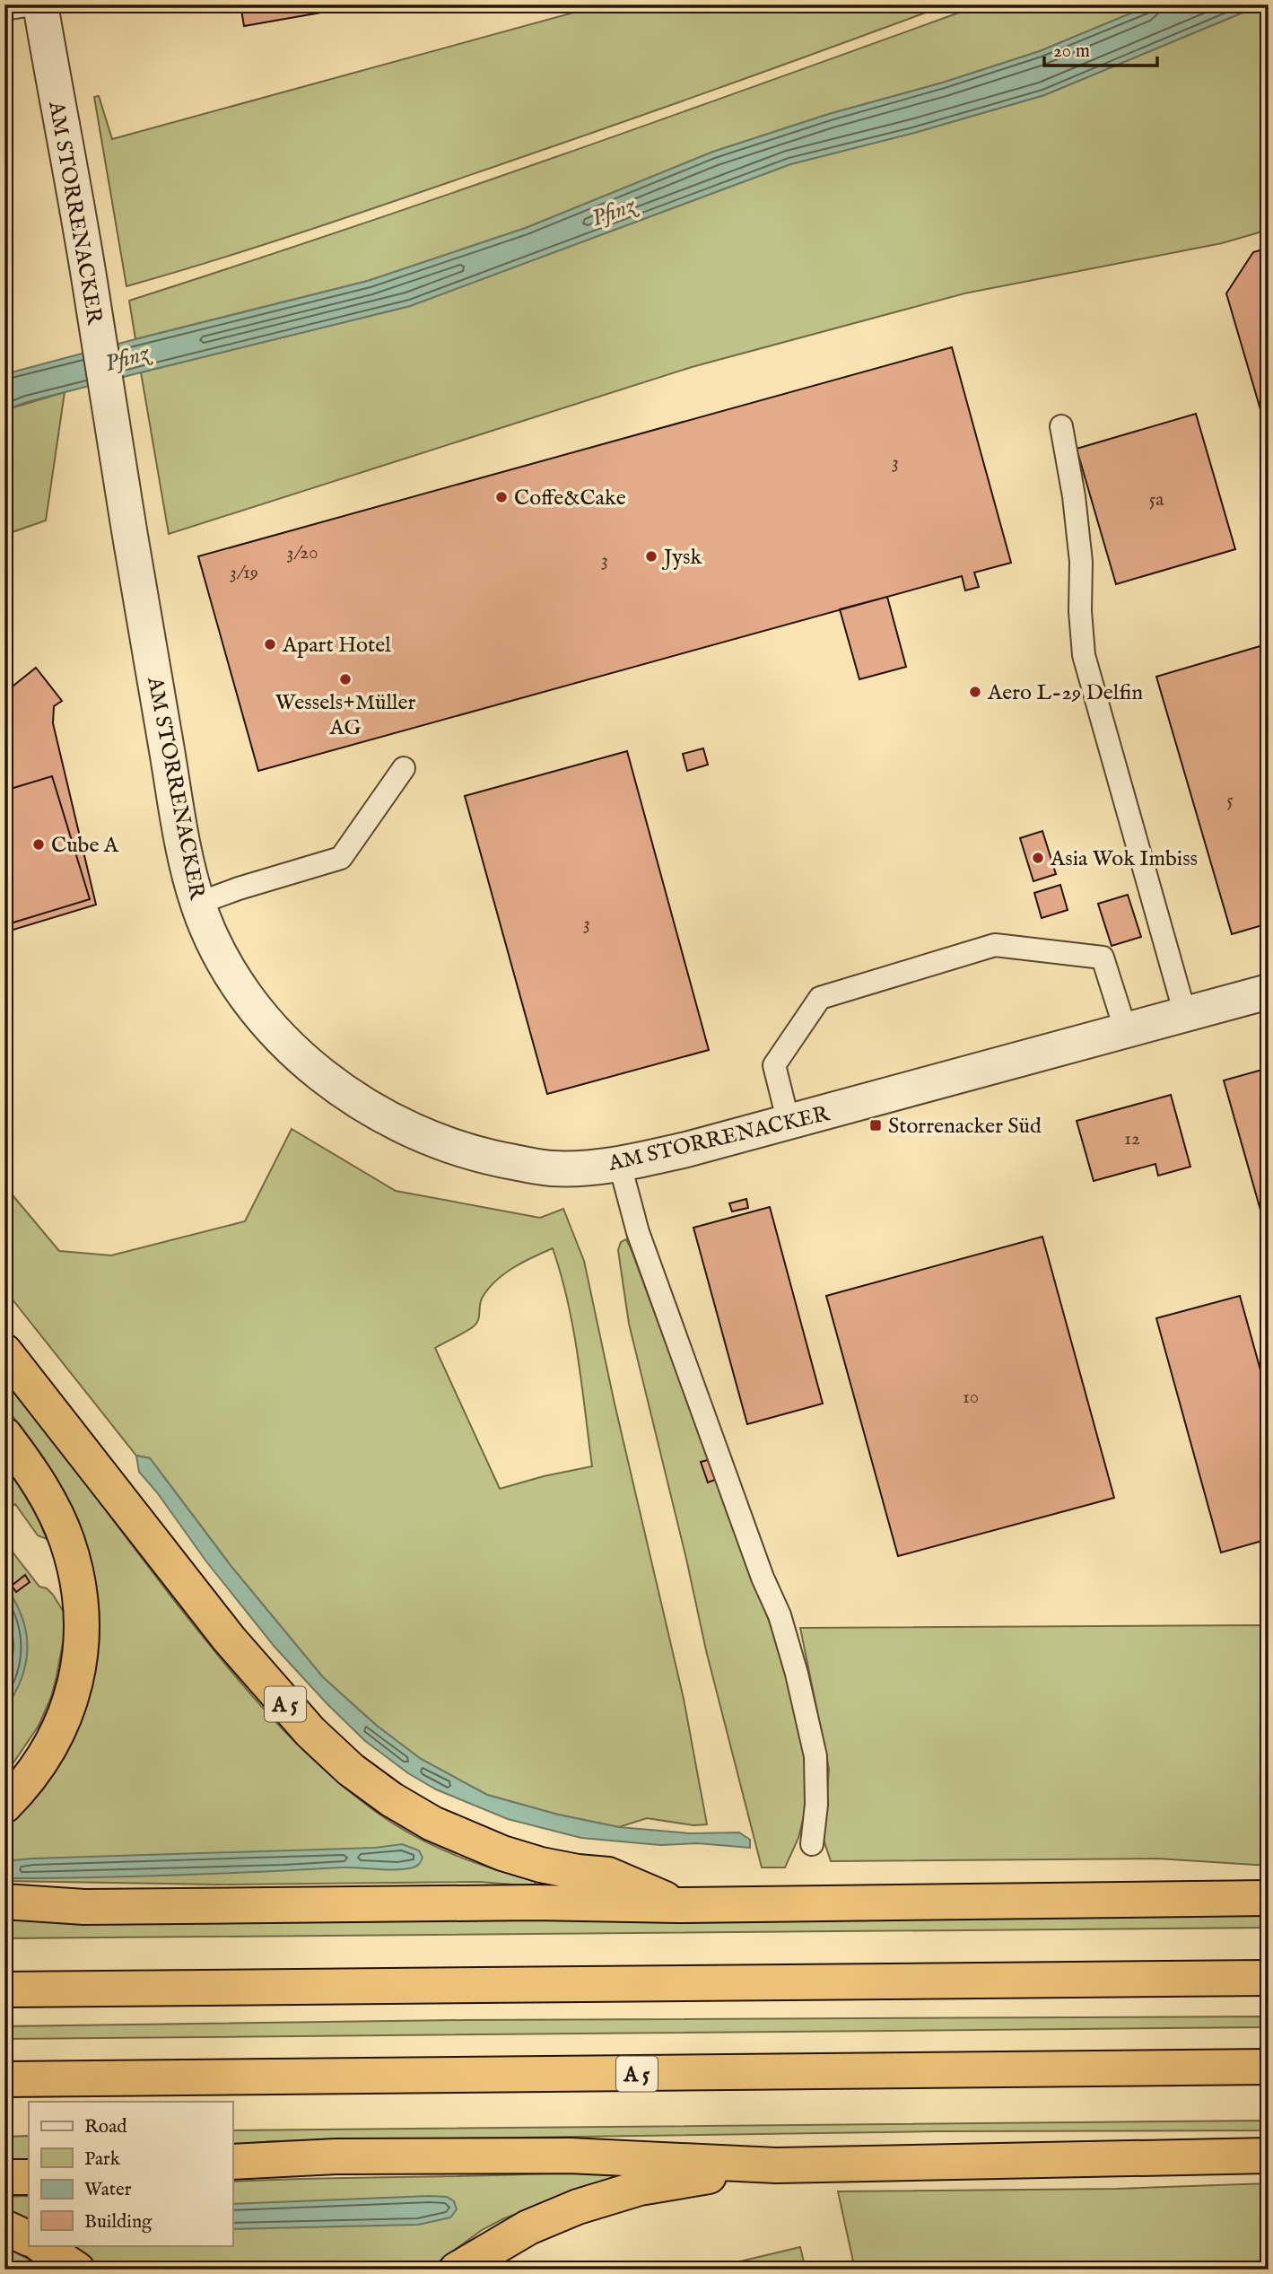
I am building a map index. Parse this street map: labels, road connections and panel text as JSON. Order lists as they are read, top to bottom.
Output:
{
  "streets": {
    "highway": ["A 5"],
    "street": ["AM STORRENACKER"]
  },
  "water": ["Pfinz"],
  "places": {
    "other": [
      "Coffe&Cake",
      "Jysk",
      "Apart Hotel",
      "Wessels+Müller AG",
      "Aero L-29 Delfin",
      "Cube A",
      "Asia Wok Imbiss"
    ],
    "transit": ["Storrenacker Süd"]
  },
  "house_numbers": [
    "3",
    "5a",
    "3/20",
    "3",
    "3/19",
    "5",
    "3",
    "12",
    "10"
  ],
  "legend": [
    "Road",
    "Park",
    "Water",
    "Building"
  ],
  "scale_bar": "20 m"
}
